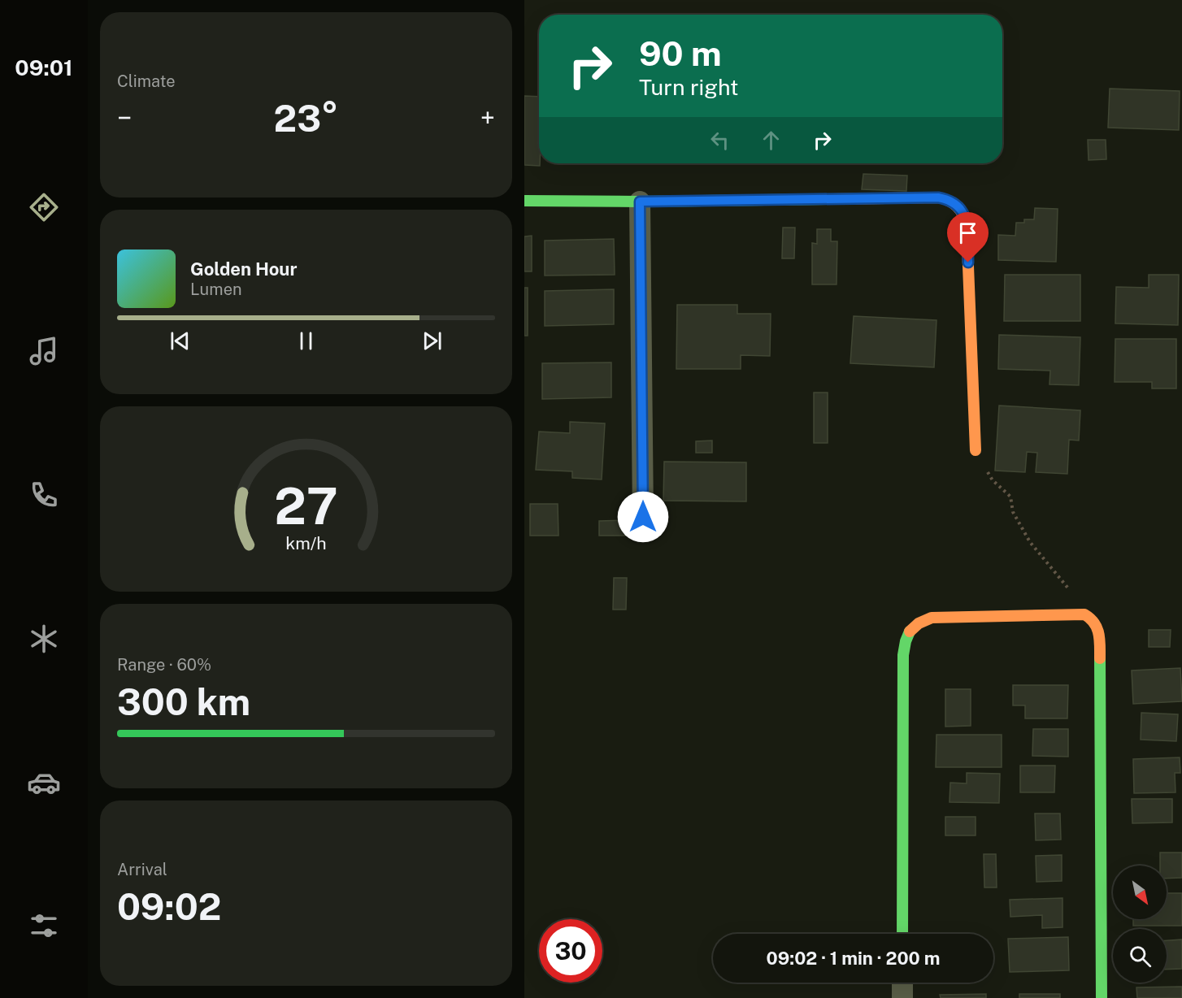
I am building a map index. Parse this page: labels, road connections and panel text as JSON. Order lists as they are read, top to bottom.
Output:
{
  "north": "bottom right",
  "page": {
    "tabs": "09:01",
    "tile": [
      "Climate",
      ["Range · 60%", "300 km"],
      ["Arrival", "09:02"]
    ],
    "turn": ["90 m", "Turn right"],
    "heat": ["−", "23°", "+"],
    "song": ["Golden Hour", "Lumen"],
    "limit": "30",
    "trip": "09:02 · 1 min · 200 m",
    "gauge": ["27", "km/h"]
  }
}
